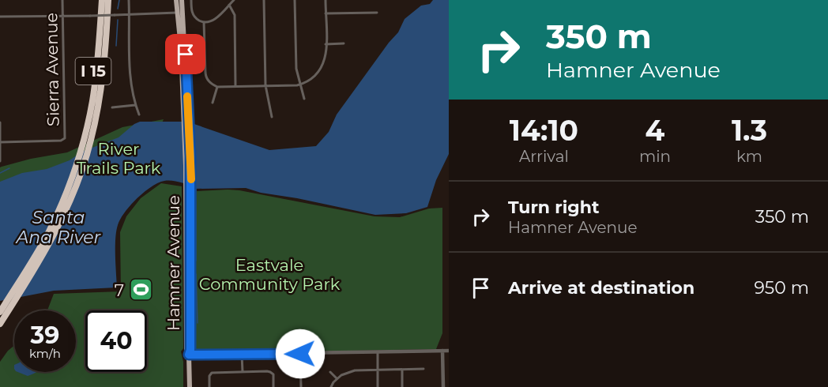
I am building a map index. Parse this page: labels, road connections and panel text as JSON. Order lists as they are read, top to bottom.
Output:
{
  "streets": {
    "highway": ["I 15"],
    "main road": ["Hamner Avenue"],
    "street": ["Sierra Avenue"]
  },
  "water": ["Santa Ana River"],
  "parks": ["River Trails Park", "Eastvale Community Park"],
  "places": {
    "sports": ["7"]
  },
  "page": {
    "turn": ["350 m", "Hamner Avenue"],
    "eta": [
      "14:10",
      "Arrival",
      "4",
      "min",
      "1.3",
      "km"
    ],
    "list": [
      {
        "name": "Turn right",
        "note": "Hamner Avenue",
        "value": "350 m"
      },
      {
        "name": "Arrive at destination",
        "value": "950 m"
      }
    ],
    "speed": "39 km/h",
    "limit": "40"
  }
}
